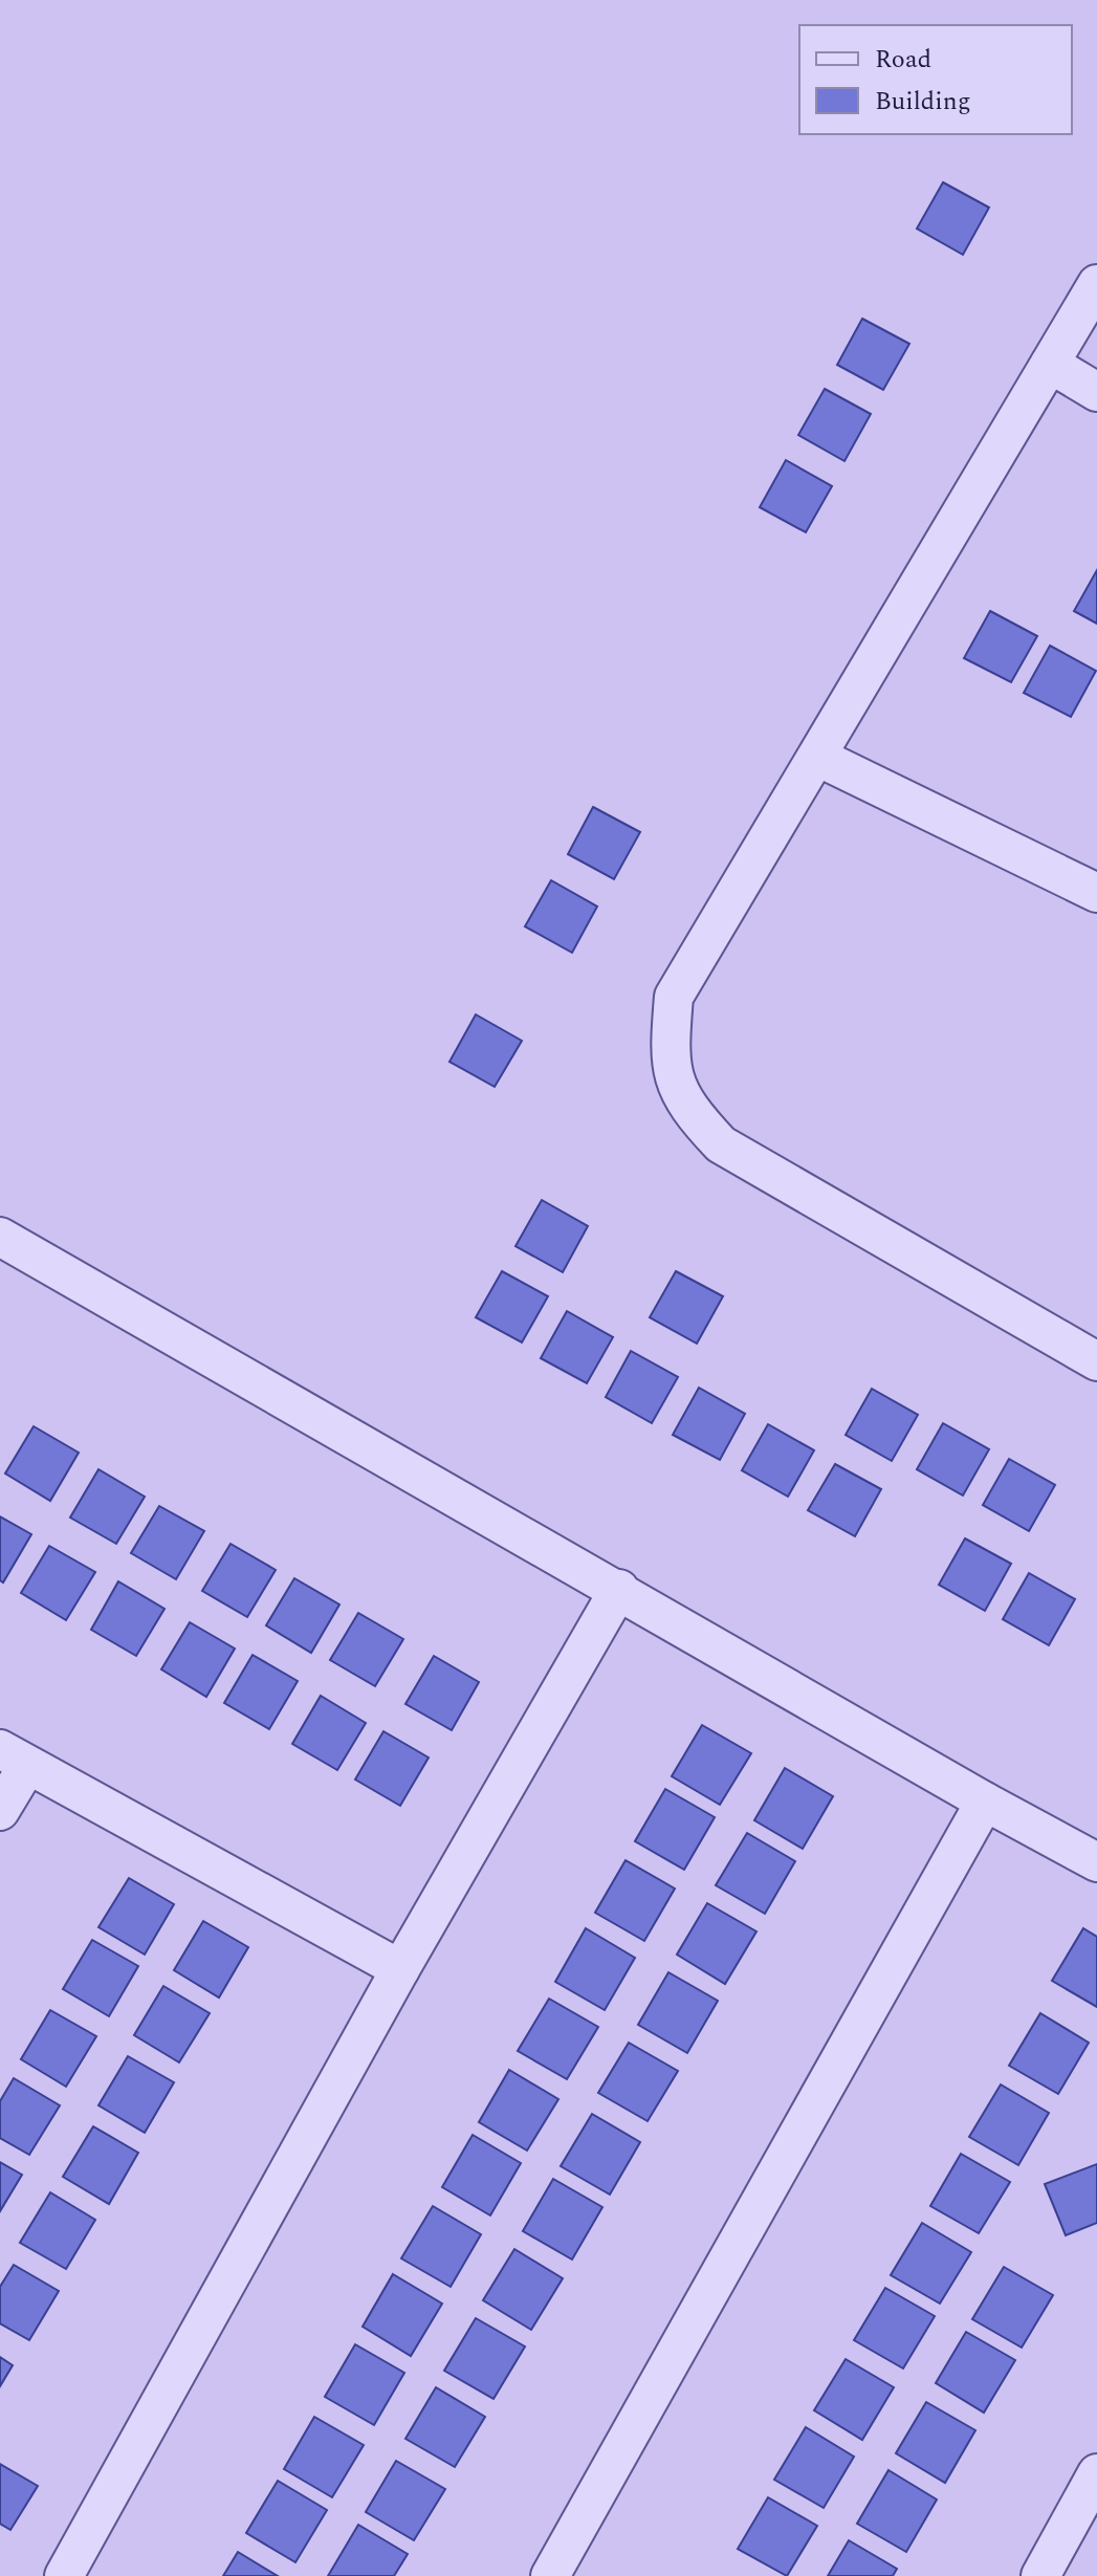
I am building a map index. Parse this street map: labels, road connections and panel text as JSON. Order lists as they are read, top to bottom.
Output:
{
  "legend": ["Road", "Building"]
}
